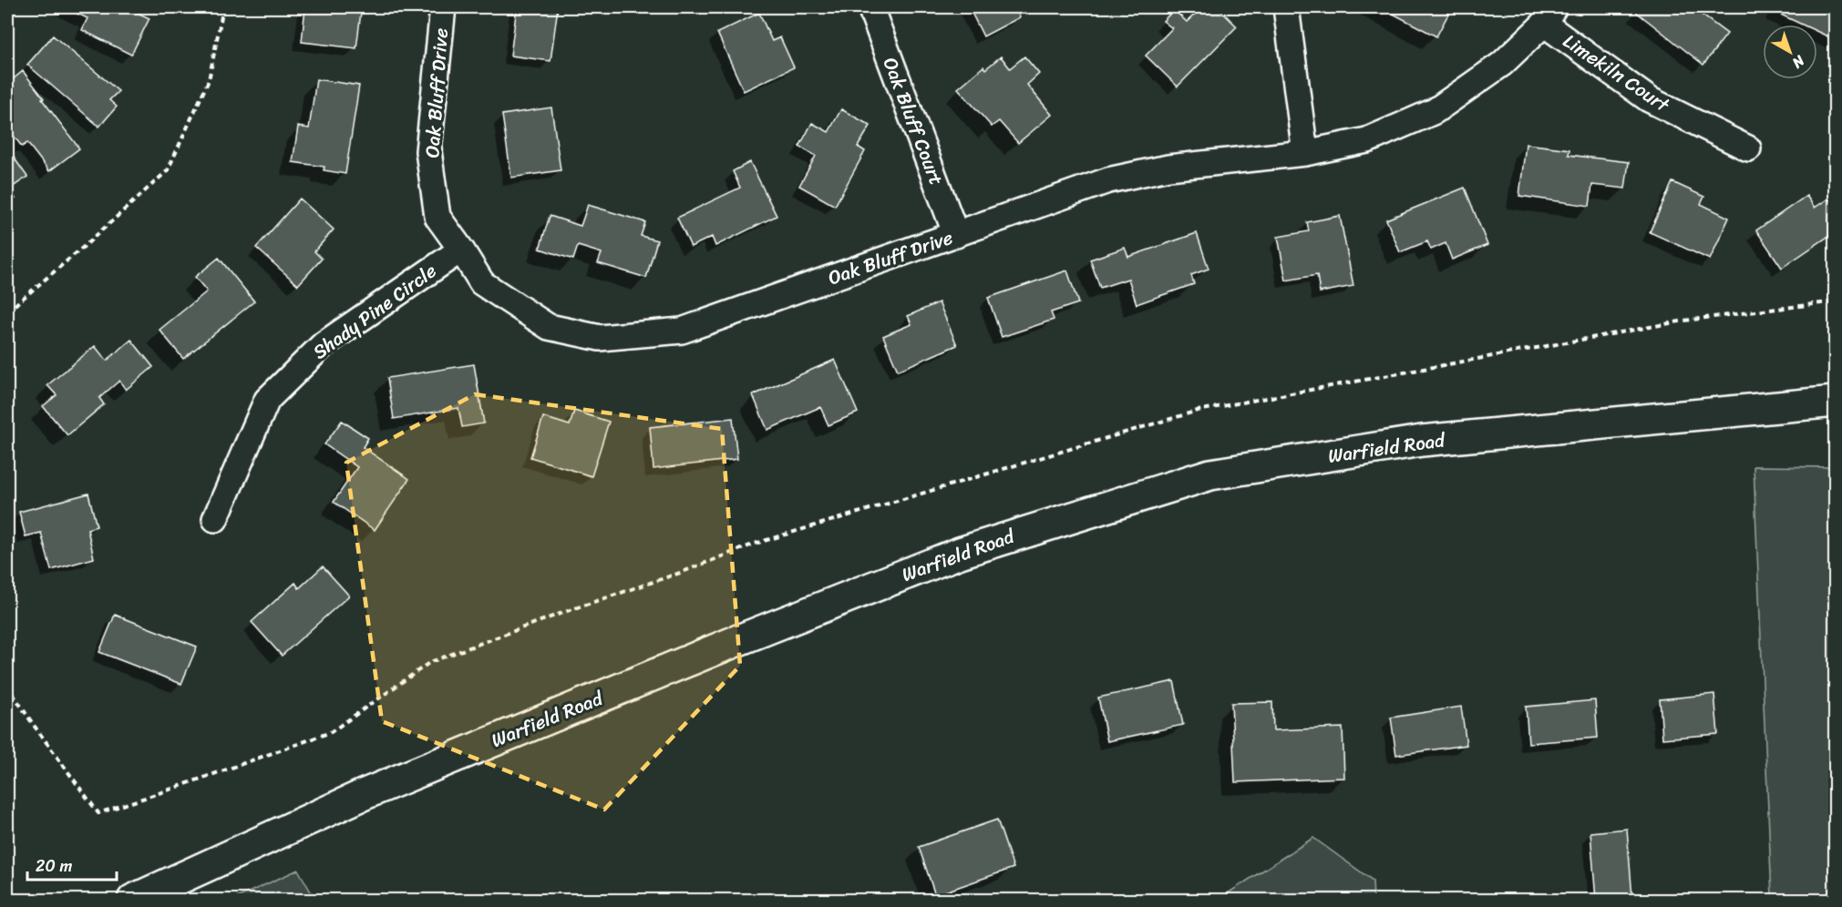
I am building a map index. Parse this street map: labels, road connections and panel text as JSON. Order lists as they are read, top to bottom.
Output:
{
  "streets": {
    "street": [
      "Limekiln Court",
      "Oak Bluff Drive",
      "Oak Bluff Court",
      "Shady Pine Circle",
      "Warfield Road"
    ]
  },
  "crossings": [
    ["Limekiln Court", "Oak Bluff Drive"],
    ["Oak Bluff Drive", "Oak Bluff Court"],
    ["Oak Bluff Drive", "Shady Pine Circle"]
  ],
  "scale_bar": "20 m",
  "north": "bottom right"
}
